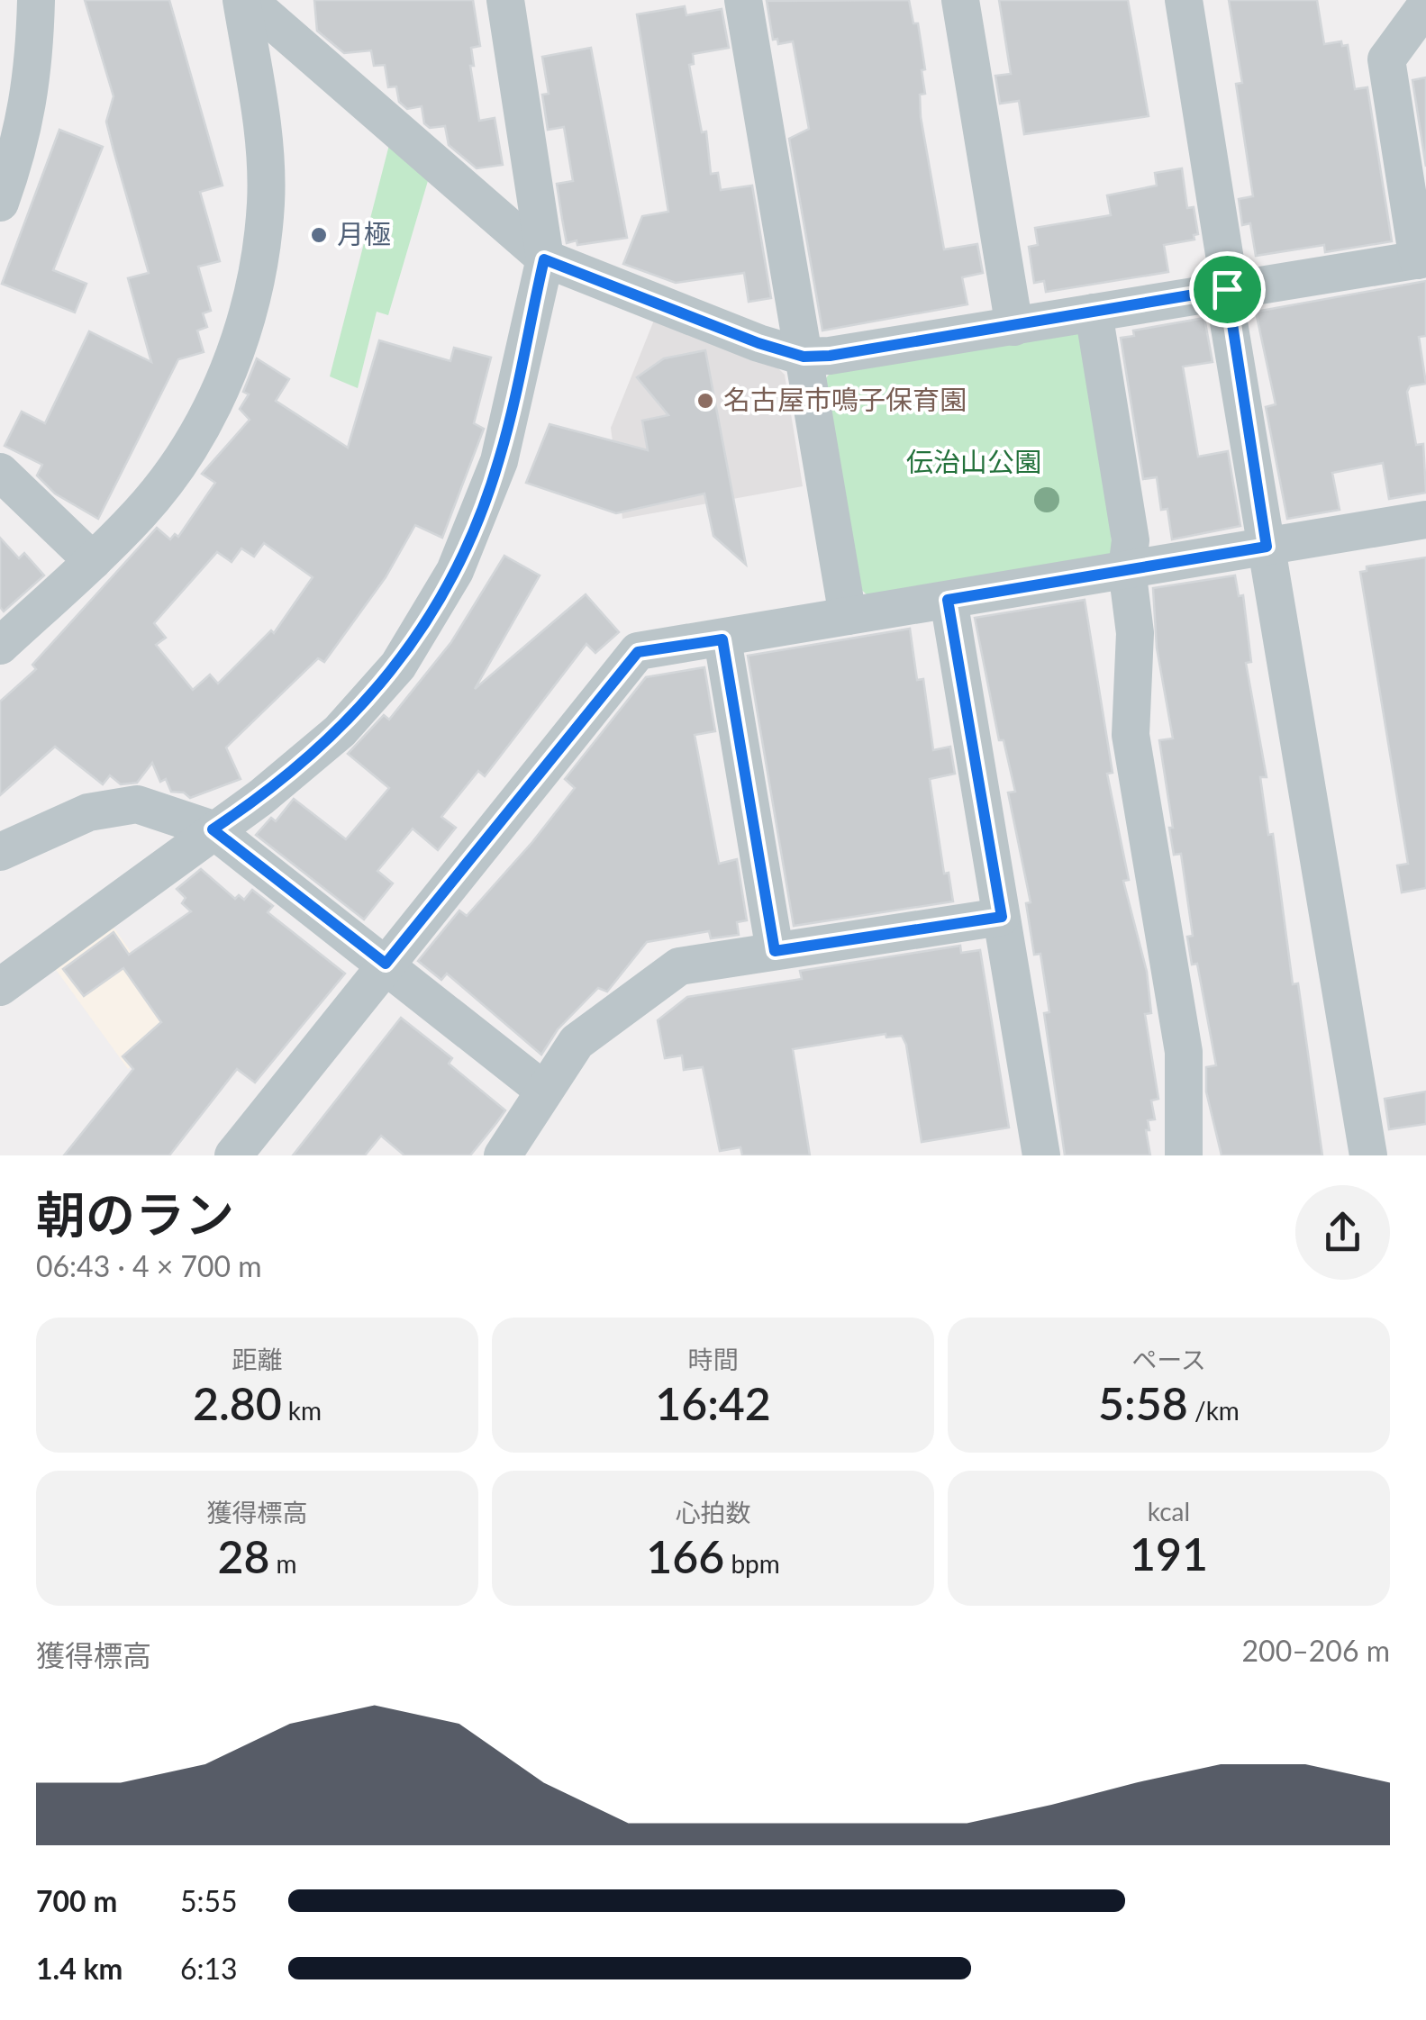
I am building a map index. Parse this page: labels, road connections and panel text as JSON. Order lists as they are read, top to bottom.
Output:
{
  "parks": ["伝治山公園"],
  "places": ["月極", "名古屋市鳴子保育園"],
  "page": {
    "heading": ["朝のラン", "06:43 · 4 × 700 m"],
    "stats": [
      ["距離", "2.80 km"],
      ["時間", "16:42"],
      ["ペース", "5:58 /km"],
      ["獲得標高", "28 m"],
      ["心拍数", "166 bpm"],
      ["kcal", "191"]
    ],
    "chart": ["獲得標高", "200–206 m"],
    "list": [
      {
        "name": "700 m",
        "note": "5:55"
      },
      {
        "name": "1.4 km",
        "note": "6:13"
      }
    ]
  }
}
